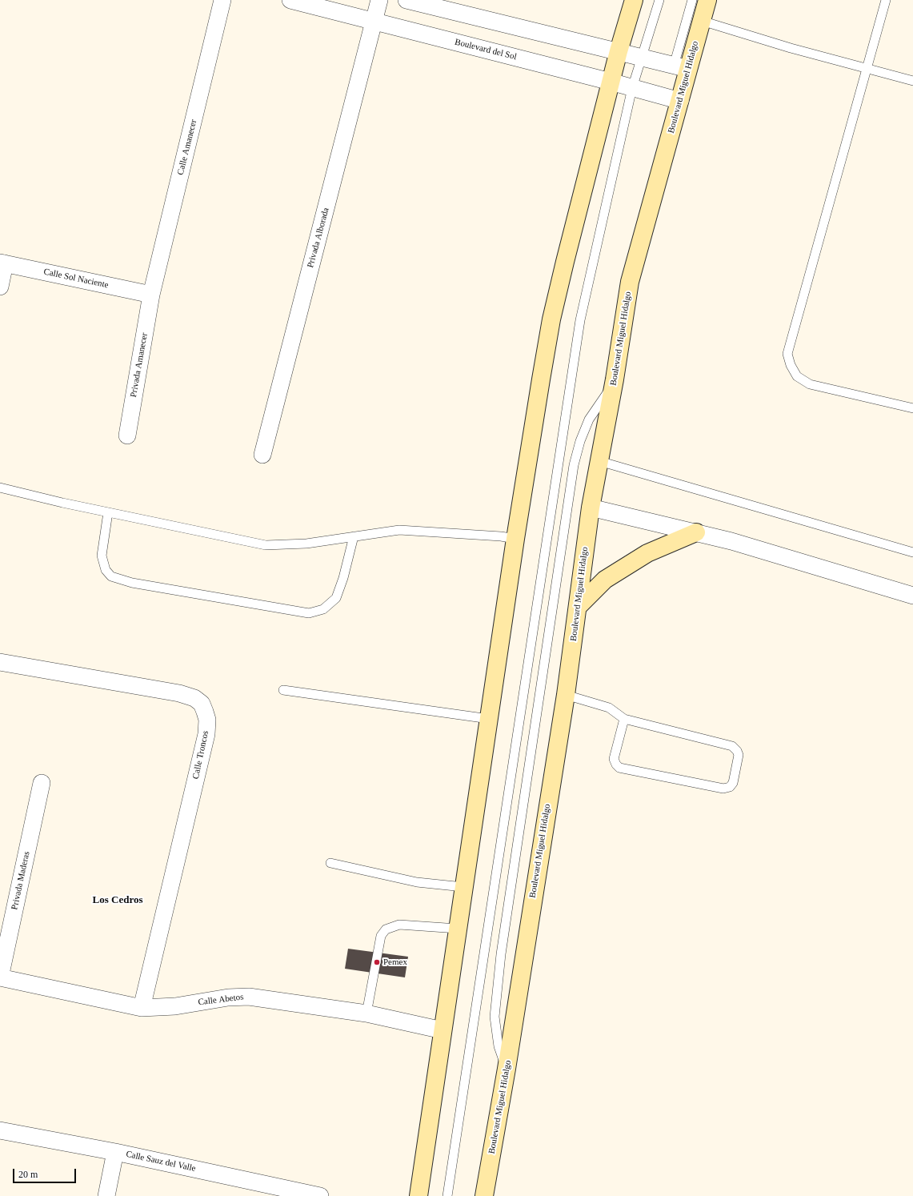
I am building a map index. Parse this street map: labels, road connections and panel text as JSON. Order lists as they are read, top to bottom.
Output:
{
  "streets": {
    "main road": ["Boulevard Miguel Hidalgo"],
    "street": [
      "Boulevard del Sol",
      "Calle Amanecer",
      "Privada Alborada",
      "Calle Sol Naciente",
      "Privada Amanecer",
      "Calle Troncos",
      "Privada Maderas",
      "Calle Abetos",
      "Calle Sauz del Valle"
    ]
  },
  "crossings": [
    ["Boulevard del Sol", "Boulevard Miguel Hidalgo"],
    ["Boulevard del Sol", "Privada Alborada"],
    ["Calle Amanecer", "Calle Sol Naciente"],
    ["Calle Amanecer", "Privada Amanecer"],
    ["Calle Sol Naciente", "Privada Amanecer"],
    ["Calle Troncos", "Calle Abetos"],
    ["Privada Maderas", "Calle Abetos"]
  ],
  "districts": ["Los Cedros"],
  "places": ["Pemex"],
  "scale_bar": "20 m"
}
